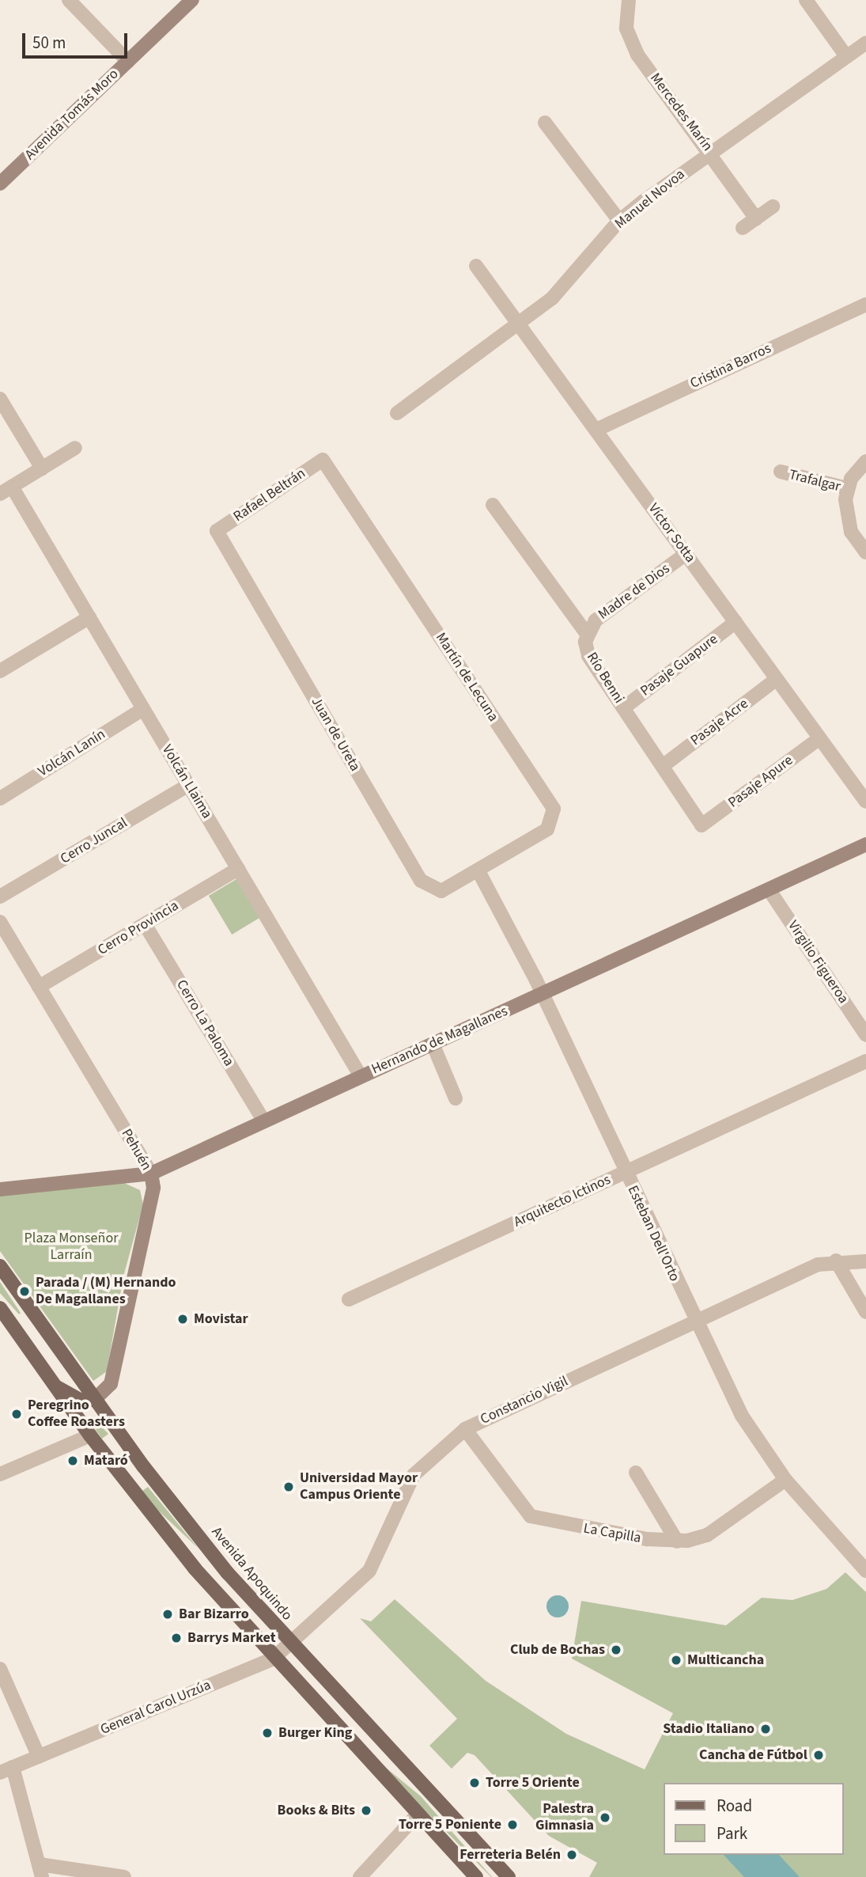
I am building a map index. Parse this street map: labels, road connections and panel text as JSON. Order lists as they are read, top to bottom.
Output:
{
  "streets": {
    "main road": [
      "Avenida Tomás Moro",
      "Hernando de Magallanes",
      "Pehuén",
      "Avenida Apoquindo"
    ],
    "street": [
      "Mercedes Marín",
      "Manuel Novoa",
      "Cristina Barros",
      "Trafalgar",
      "Rafael Beltrán",
      "Víctor Sotta",
      "Madre de Dios",
      "Pasaje Guapure",
      "Martín de Lecuna",
      "Río Benni",
      "Pasaje Acre",
      "Juan de Ureta",
      "Volcán Lanín",
      "Volcán Llaima",
      "Pasaje Apure",
      "Cerro Juncal",
      "Cerro Provincia",
      "Virgilio Figueroa",
      "Cerro La Paloma",
      "Arquitecto Ictinos",
      "Esteban Dell'Orto",
      "Constancio Vigil",
      "La Capilla",
      "General Carol Urzúa"
    ]
  },
  "crossings": [
    ["Mercedes Marín", "Manuel Novoa"],
    ["Manuel Novoa", "Víctor Sotta"],
    ["Cristina Barros", "Víctor Sotta"],
    ["Rafael Beltrán", "Martín de Lecuna"],
    ["Rafael Beltrán", "Juan de Ureta"],
    ["Víctor Sotta", "Madre de Dios"],
    ["Víctor Sotta", "Pasaje Guapure"],
    ["Víctor Sotta", "Pasaje Acre"],
    ["Víctor Sotta", "Pasaje Apure"],
    ["Madre de Dios", "Río Benni"],
    ["Pasaje Guapure", "Río Benni"],
    ["Martín de Lecuna", "Juan de Ureta"],
    ["Martín de Lecuna", "Esteban Dell'Orto"],
    ["Río Benni", "Pasaje Acre"],
    ["Río Benni", "Pasaje Apure"],
    ["Juan de Ureta", "Esteban Dell'Orto"],
    ["Volcán Lanín", "Volcán Llaima"],
    ["Volcán Llaima", "Cerro Juncal"],
    ["Volcán Llaima", "Cerro Provincia"],
    ["Volcán Llaima", "Hernando de Magallanes"],
    ["Cerro Provincia", "Cerro La Paloma"],
    ["Cerro Provincia", "Pehuén"],
    ["Virgilio Figueroa", "Hernando de Magallanes"],
    ["Cerro La Paloma", "Hernando de Magallanes"],
    ["Hernando de Magallanes", "Pehuén"],
    ["Hernando de Magallanes", "Esteban Dell'Orto"],
    ["Pehuén", "Avenida Apoquindo"],
    ["Arquitecto Ictinos", "Esteban Dell'Orto"],
    ["Esteban Dell'Orto", "Constancio Vigil"],
    ["Esteban Dell'Orto", "La Capilla"],
    ["Constancio Vigil", "La Capilla"],
    ["Constancio Vigil", "Avenida Apoquindo"],
    ["Constancio Vigil", "General Carol Urzúa"]
  ],
  "parks": ["Plaza Monseñor Larraín"],
  "places": [
    "Parada / (M) Hernando De Magallanes",
    "Movistar",
    "Peregrino Coffee Roasters",
    "Mataró",
    "Universidad Mayor Campus Oriente",
    "Bar Bizarro",
    "Barrys Market",
    "Club de Bochas",
    "Multicancha",
    "Stadio Italiano",
    "Burger King",
    "Cancha de Fútbol",
    "Torre 5 Oriente",
    "Books & Bits",
    "Palestra Gimnasia",
    "Torre 5 Poniente",
    "Ferreteria Belén"
  ],
  "legend": ["Road", "Park"],
  "scale_bar": "50 m"
}
